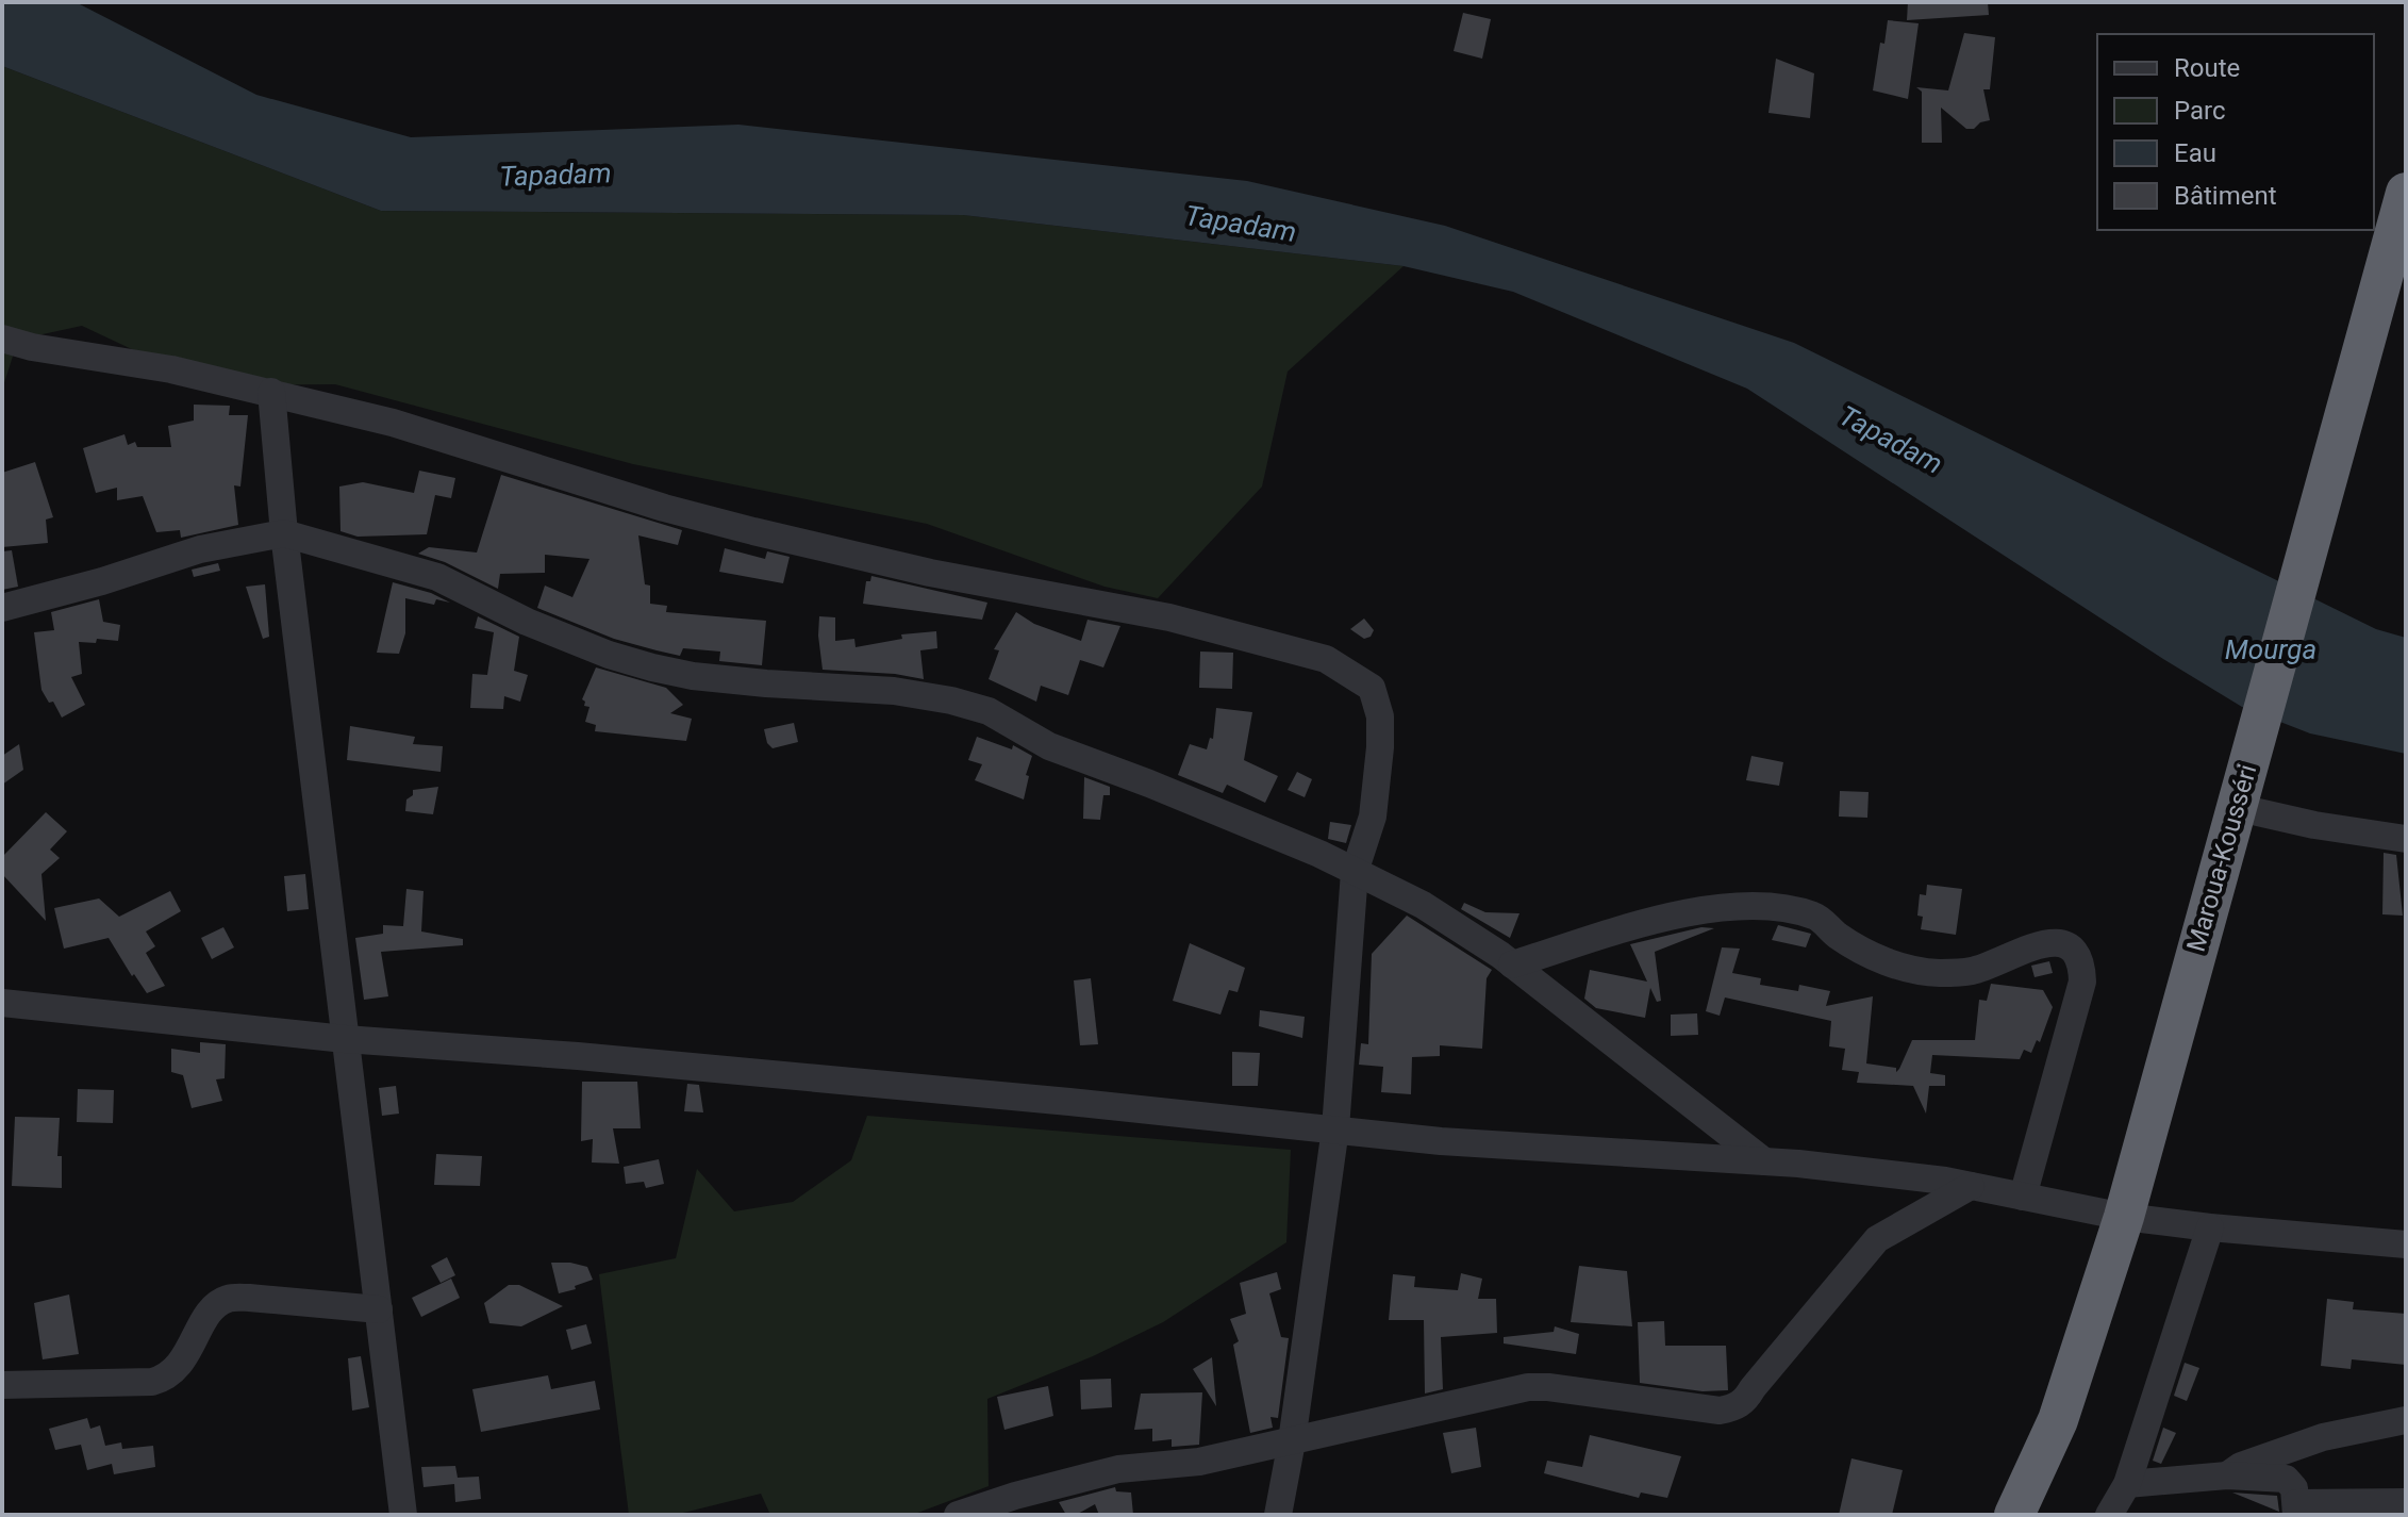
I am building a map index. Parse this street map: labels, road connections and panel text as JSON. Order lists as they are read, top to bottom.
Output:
{
  "streets": {
    "highway": ["Maroua-Kousséri"]
  },
  "water": ["Tapadam", "Mourga"],
  "legend": [
    "Route",
    "Parc",
    "Eau",
    "Bâtiment"
  ]
}
